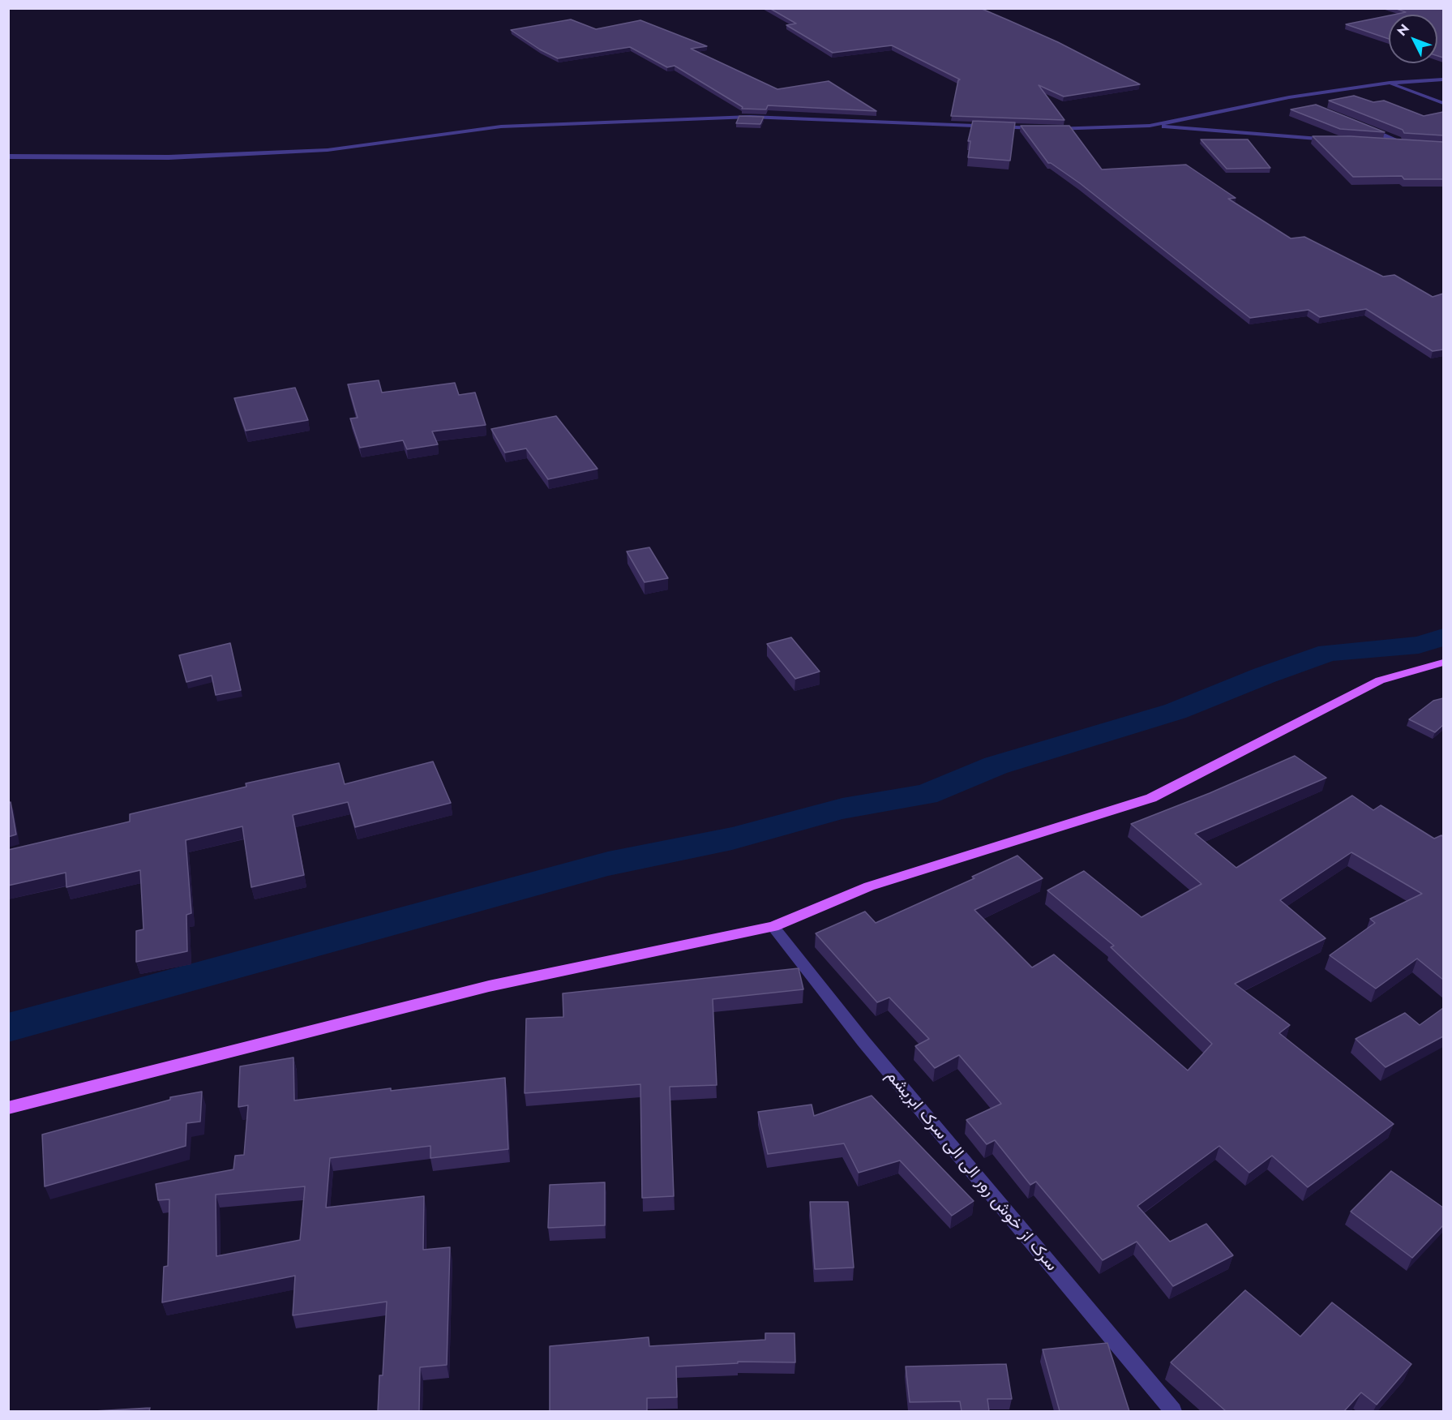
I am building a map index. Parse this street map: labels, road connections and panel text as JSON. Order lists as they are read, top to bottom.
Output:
{
  "streets": {
    "street": ["سرک از خوش رور الی الی سرک ابریشم"]
  },
  "north": "top left"
}
